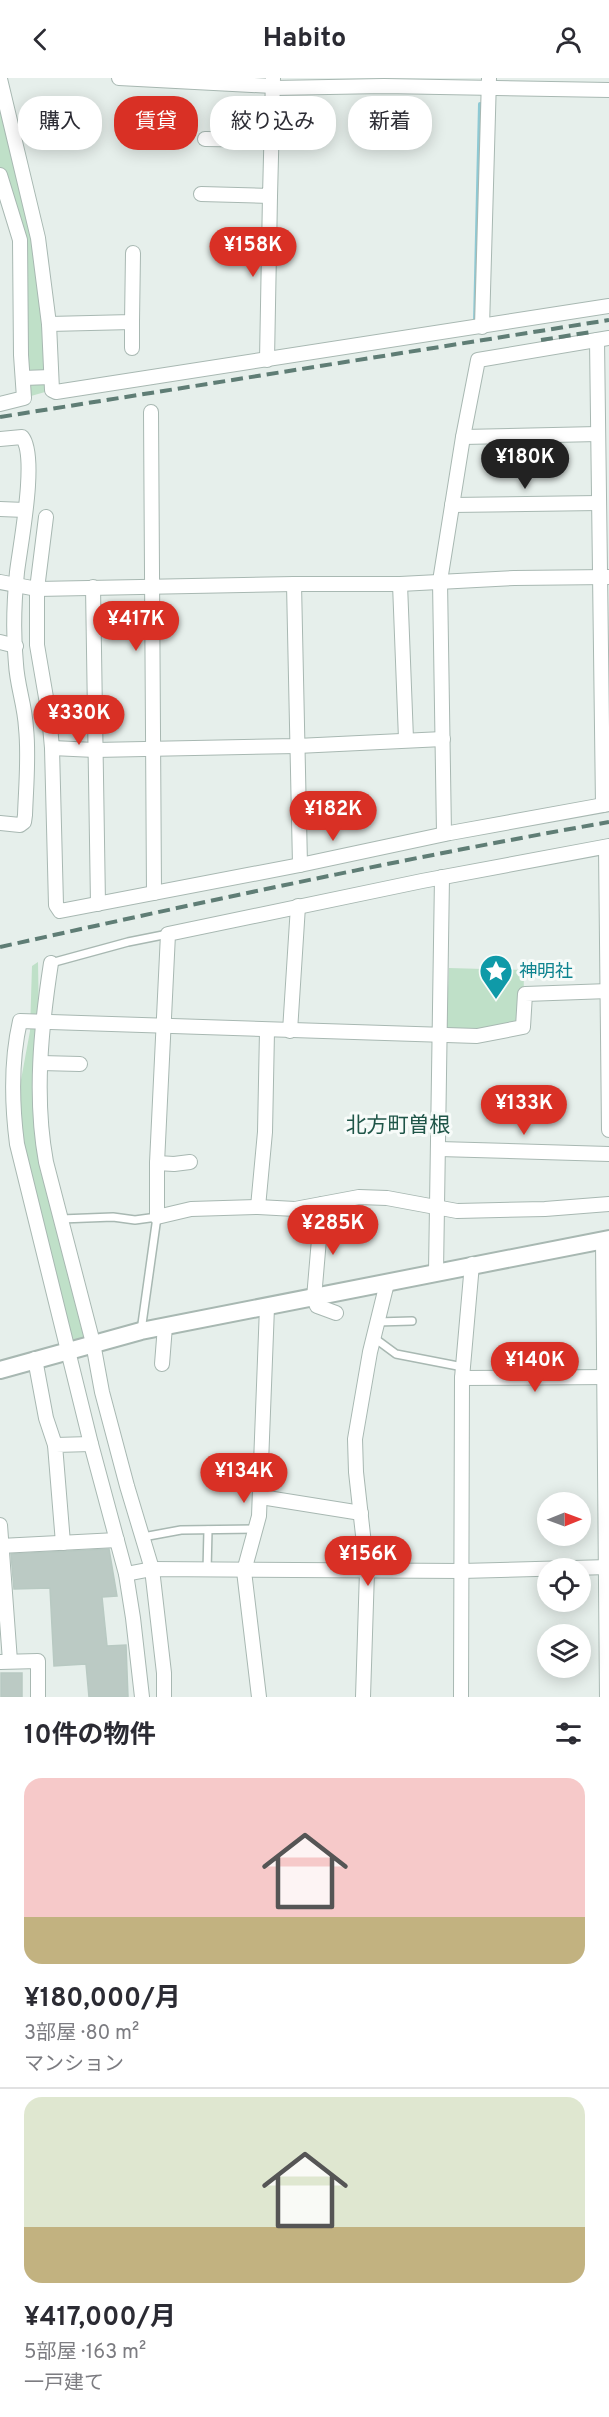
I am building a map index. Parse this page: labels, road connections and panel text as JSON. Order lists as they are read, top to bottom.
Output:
{
  "districts": ["北方町曽根"],
  "places": {
    "place": ["神明社"]
  },
  "north": "right",
  "page": {
    "header": "Habito",
    "chip": [
      "購入",
      "賃貸",
      "絞り込み",
      "新着"
    ],
    "price": [
      "¥158K",
      "¥180K",
      "¥417K",
      "¥330K",
      "¥182K",
      "¥133K",
      "¥285K",
      "¥140K",
      "¥134K",
      "¥156K"
    ],
    "heading": "10件の物件",
    "list": [
      {
        "name": "¥180,000/月",
        "note": "3部屋 · 80 m² · マンション"
      },
      {
        "name": "¥417,000/月",
        "note": "5部屋 · 163 m² · 一戸建て"
      }
    ]
  }
}
